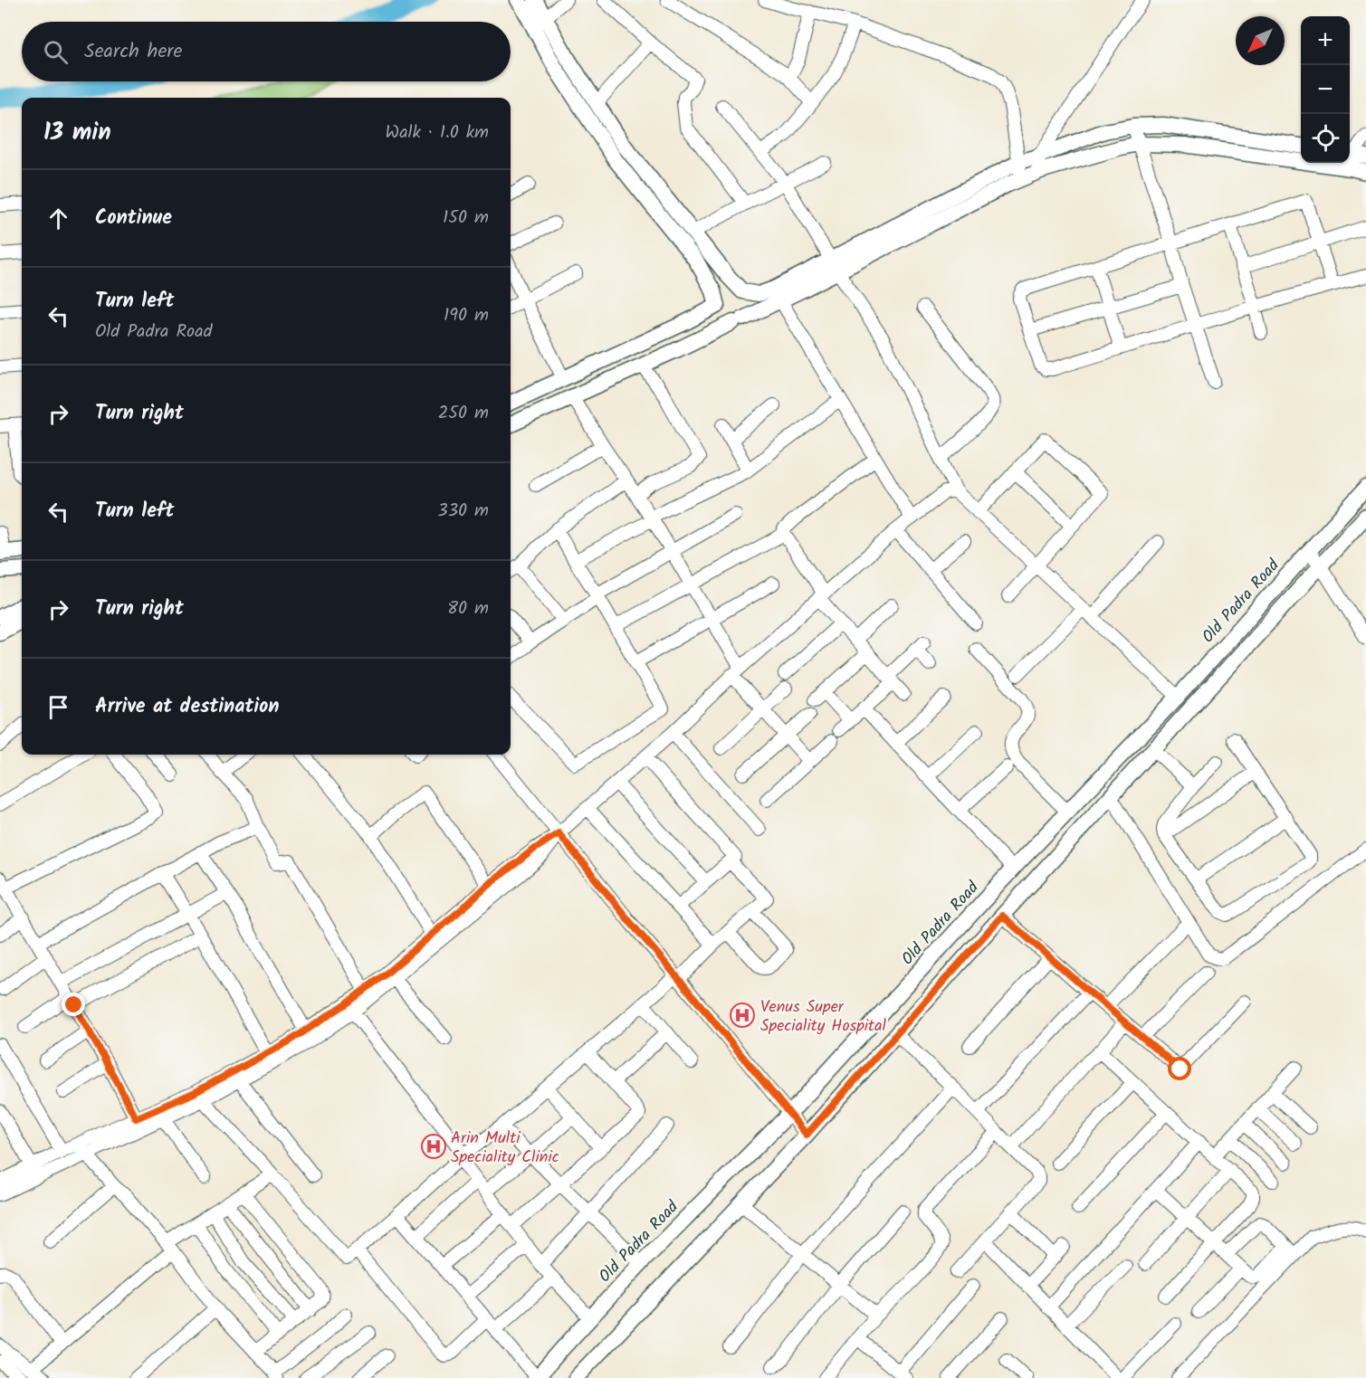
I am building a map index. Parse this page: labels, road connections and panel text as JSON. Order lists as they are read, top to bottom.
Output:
{
  "streets": {
    "main road": ["Old Padra Road"]
  },
  "places": {
    "hospital": ["Venus Super Speciality Hospital", "Arin Multi Speciality Clinic"]
  },
  "north": "bottom left",
  "page": {
    "map_buttons": ["+", "−"],
    "search": "Search here",
    "heading": ["13 min", "Walk · 1.0 km"],
    "list": [
      ["Continue", "150 m"],
      ["Turn left", "Old Padra Road", "190 m"],
      ["Turn right", "250 m"],
      ["Turn left", "330 m"],
      ["Turn right", "80 m"],
      "Arrive at destination"
    ]
  }
}
